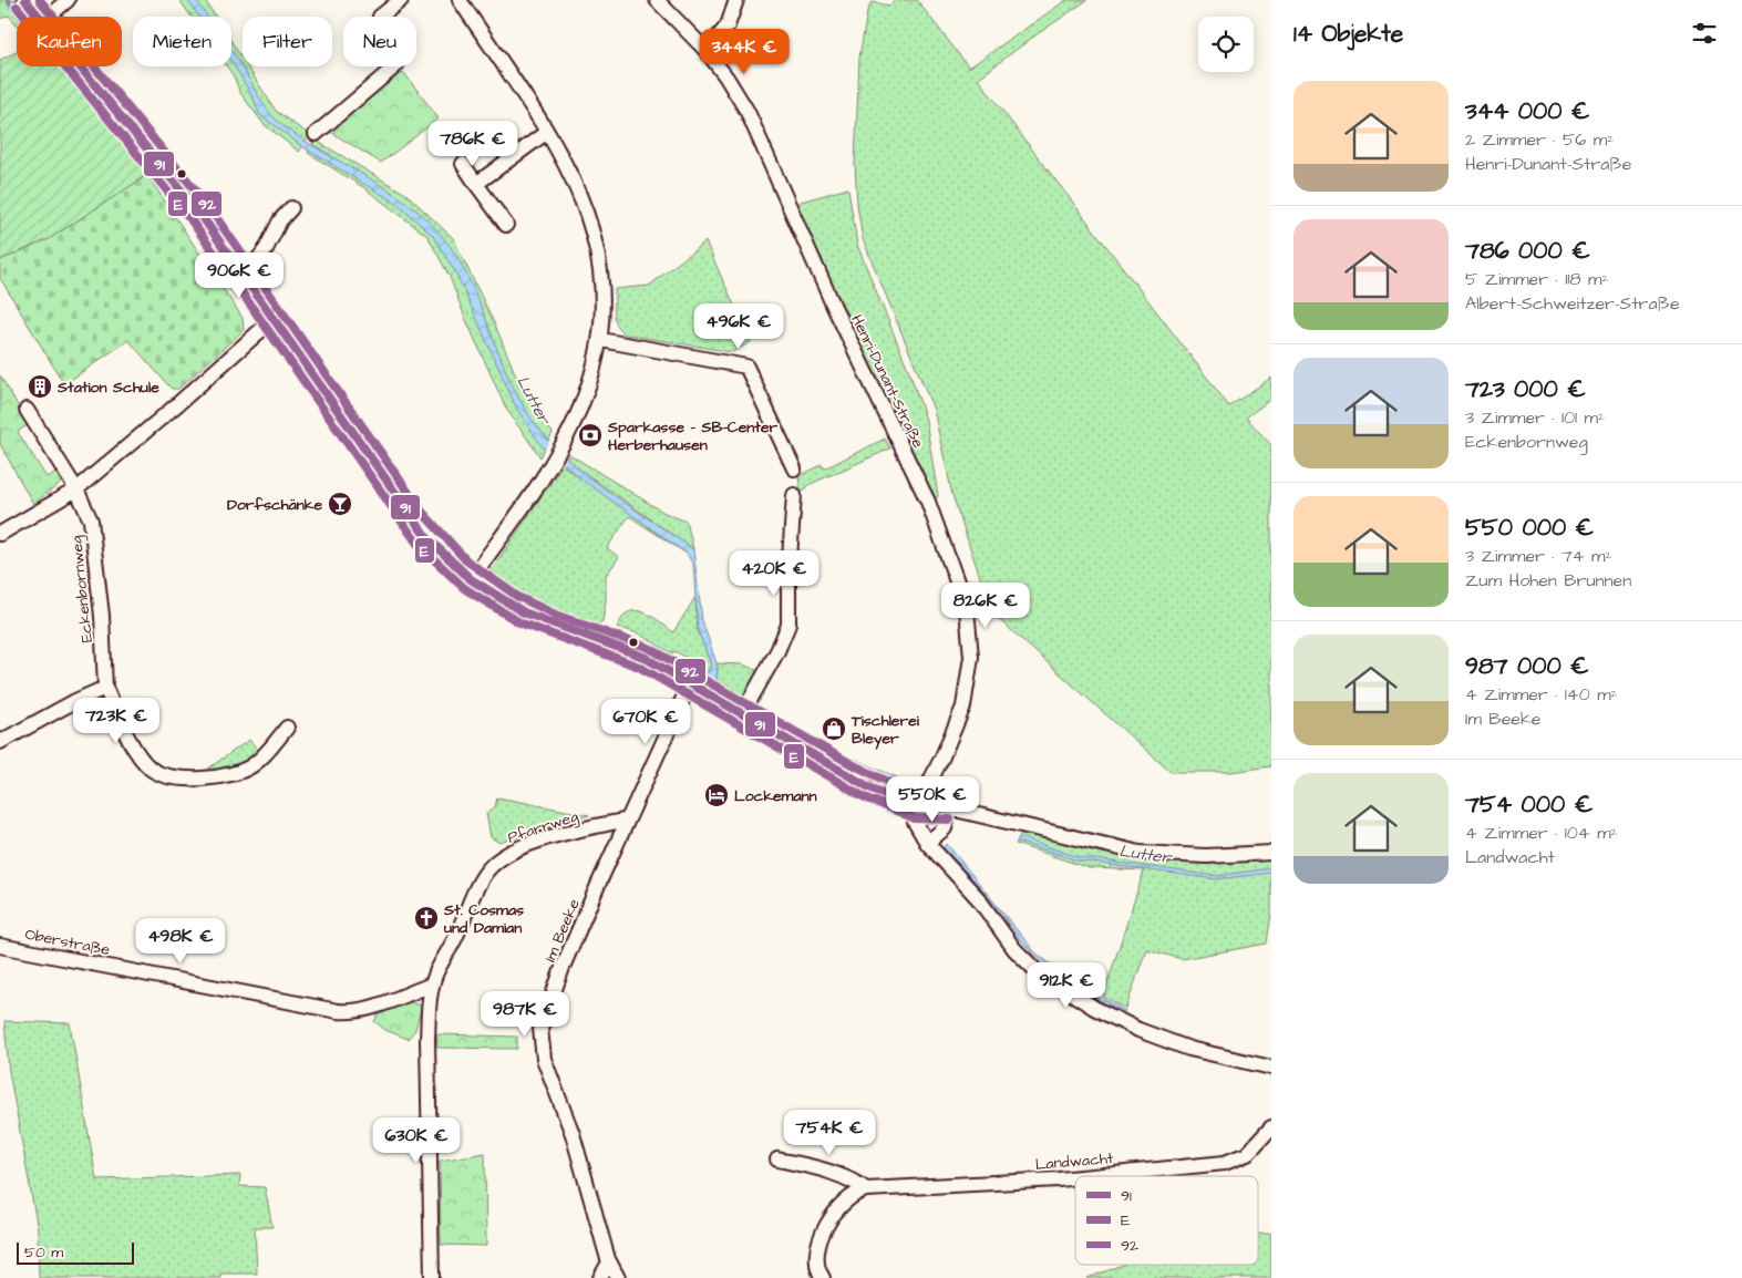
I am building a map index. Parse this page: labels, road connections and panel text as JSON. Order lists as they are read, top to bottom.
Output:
{
  "streets": {
    "street": [
      "Henri-Dunant-Straße",
      "Eckenbornweg",
      "Pfarrweg",
      "Im Beeke",
      "Oberstraße",
      "Landwacht"
    ]
  },
  "crossings": [
    ["Pfarrweg", "Im Beeke"],
    ["Pfarrweg", "Oberstraße"]
  ],
  "water": ["Lutter"],
  "places": {
    "building": ["Station Schule"],
    "bank": ["Sparkasse – SB-Center Herberhausen"],
    "bar": ["Dorfschänke"],
    "shop": ["Tischlerei Bleyer"],
    "hotel": ["Lockemann"],
    "church": ["St. Cosmas und Damian"]
  },
  "lines": ["transit line 91", "transit line 92", "transit line E"],
  "legend": ["91", "E", "92"],
  "scale_bar": "50 m",
  "page": {
    "heading": "14 Objekte",
    "chip": [
      "Kaufen",
      "Mieten",
      "Filter",
      "Neu"
    ],
    "price": [
      "344K €",
      "786K €",
      "906K €",
      "496K €",
      "420K €",
      "826K €",
      "723K €",
      "670K €",
      "550K €",
      "498K €",
      "912K €",
      "987K €",
      "754K €",
      "630K €"
    ],
    "list": [
      {
        "name": "344 000 €",
        "note": "2 Zimmer · 56 m² · Henri-Dunant-Straße"
      },
      {
        "name": "786 000 €",
        "note": "5 Zimmer · 118 m² · Albert-Schweitzer-Straße"
      },
      {
        "name": "723 000 €",
        "note": "3 Zimmer · 101 m² · Eckenbornweg"
      },
      {
        "name": "550 000 €",
        "note": "3 Zimmer · 74 m² · Zum Hohen Brunnen"
      },
      {
        "name": "987 000 €",
        "note": "4 Zimmer · 140 m² · Im Beeke"
      },
      {
        "name": "754 000 €",
        "note": "4 Zimmer · 104 m² · Landwacht"
      }
    ],
    "scale": "50 m"
  }
}
